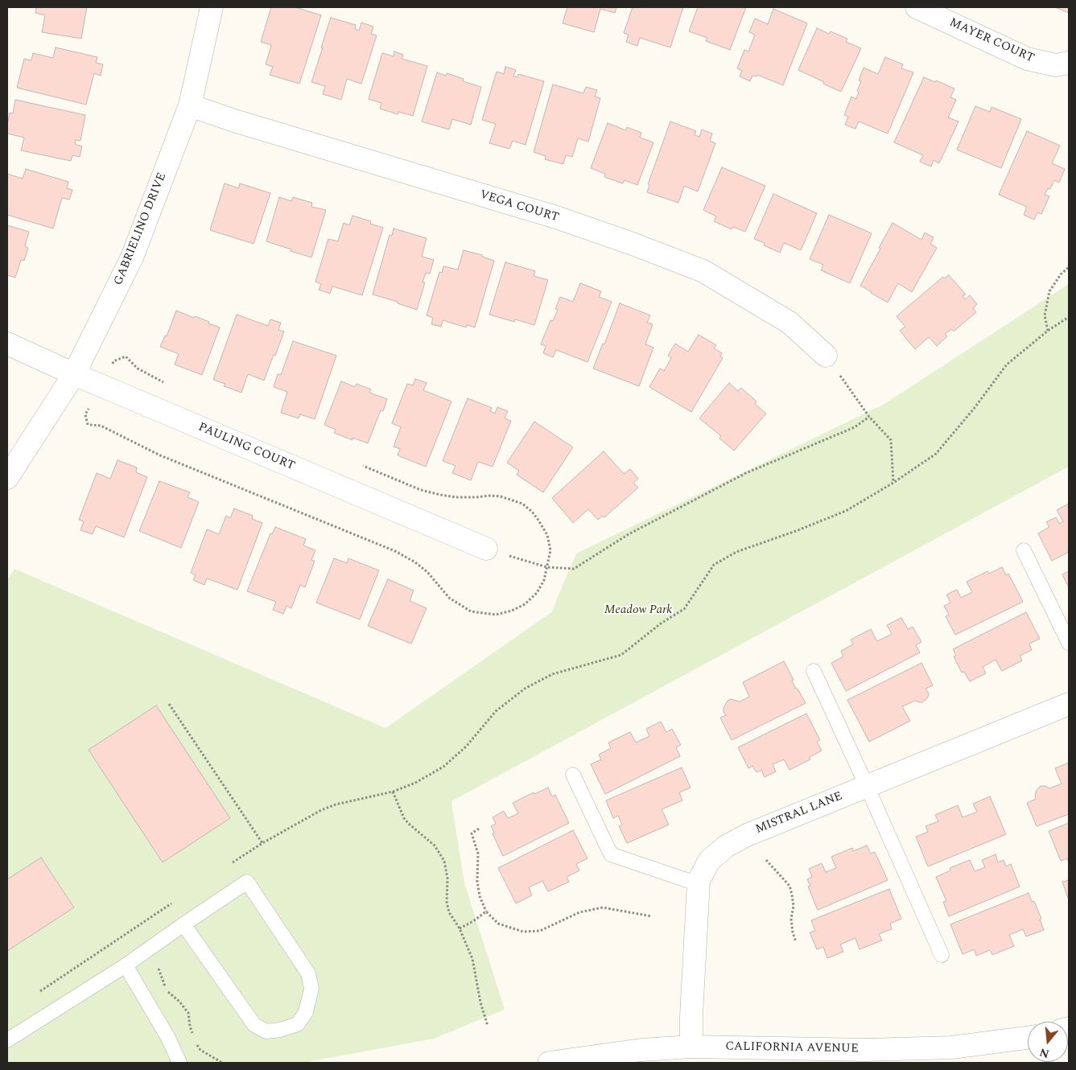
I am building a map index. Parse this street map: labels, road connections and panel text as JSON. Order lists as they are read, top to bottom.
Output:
{
  "streets": {
    "street": [
      "MAYER COURT",
      "VEGA COURT",
      "GABRIELINO DRIVE",
      "PAULING COURT",
      "MISTRAL LANE",
      "CALIFORNIA AVENUE"
    ]
  },
  "crossings": [
    ["VEGA COURT", "GABRIELINO DRIVE"],
    ["GABRIELINO DRIVE", "PAULING COURT"],
    ["MISTRAL LANE", "CALIFORNIA AVENUE"]
  ],
  "parks": ["Meadow Park"],
  "north": "bottom"
}
